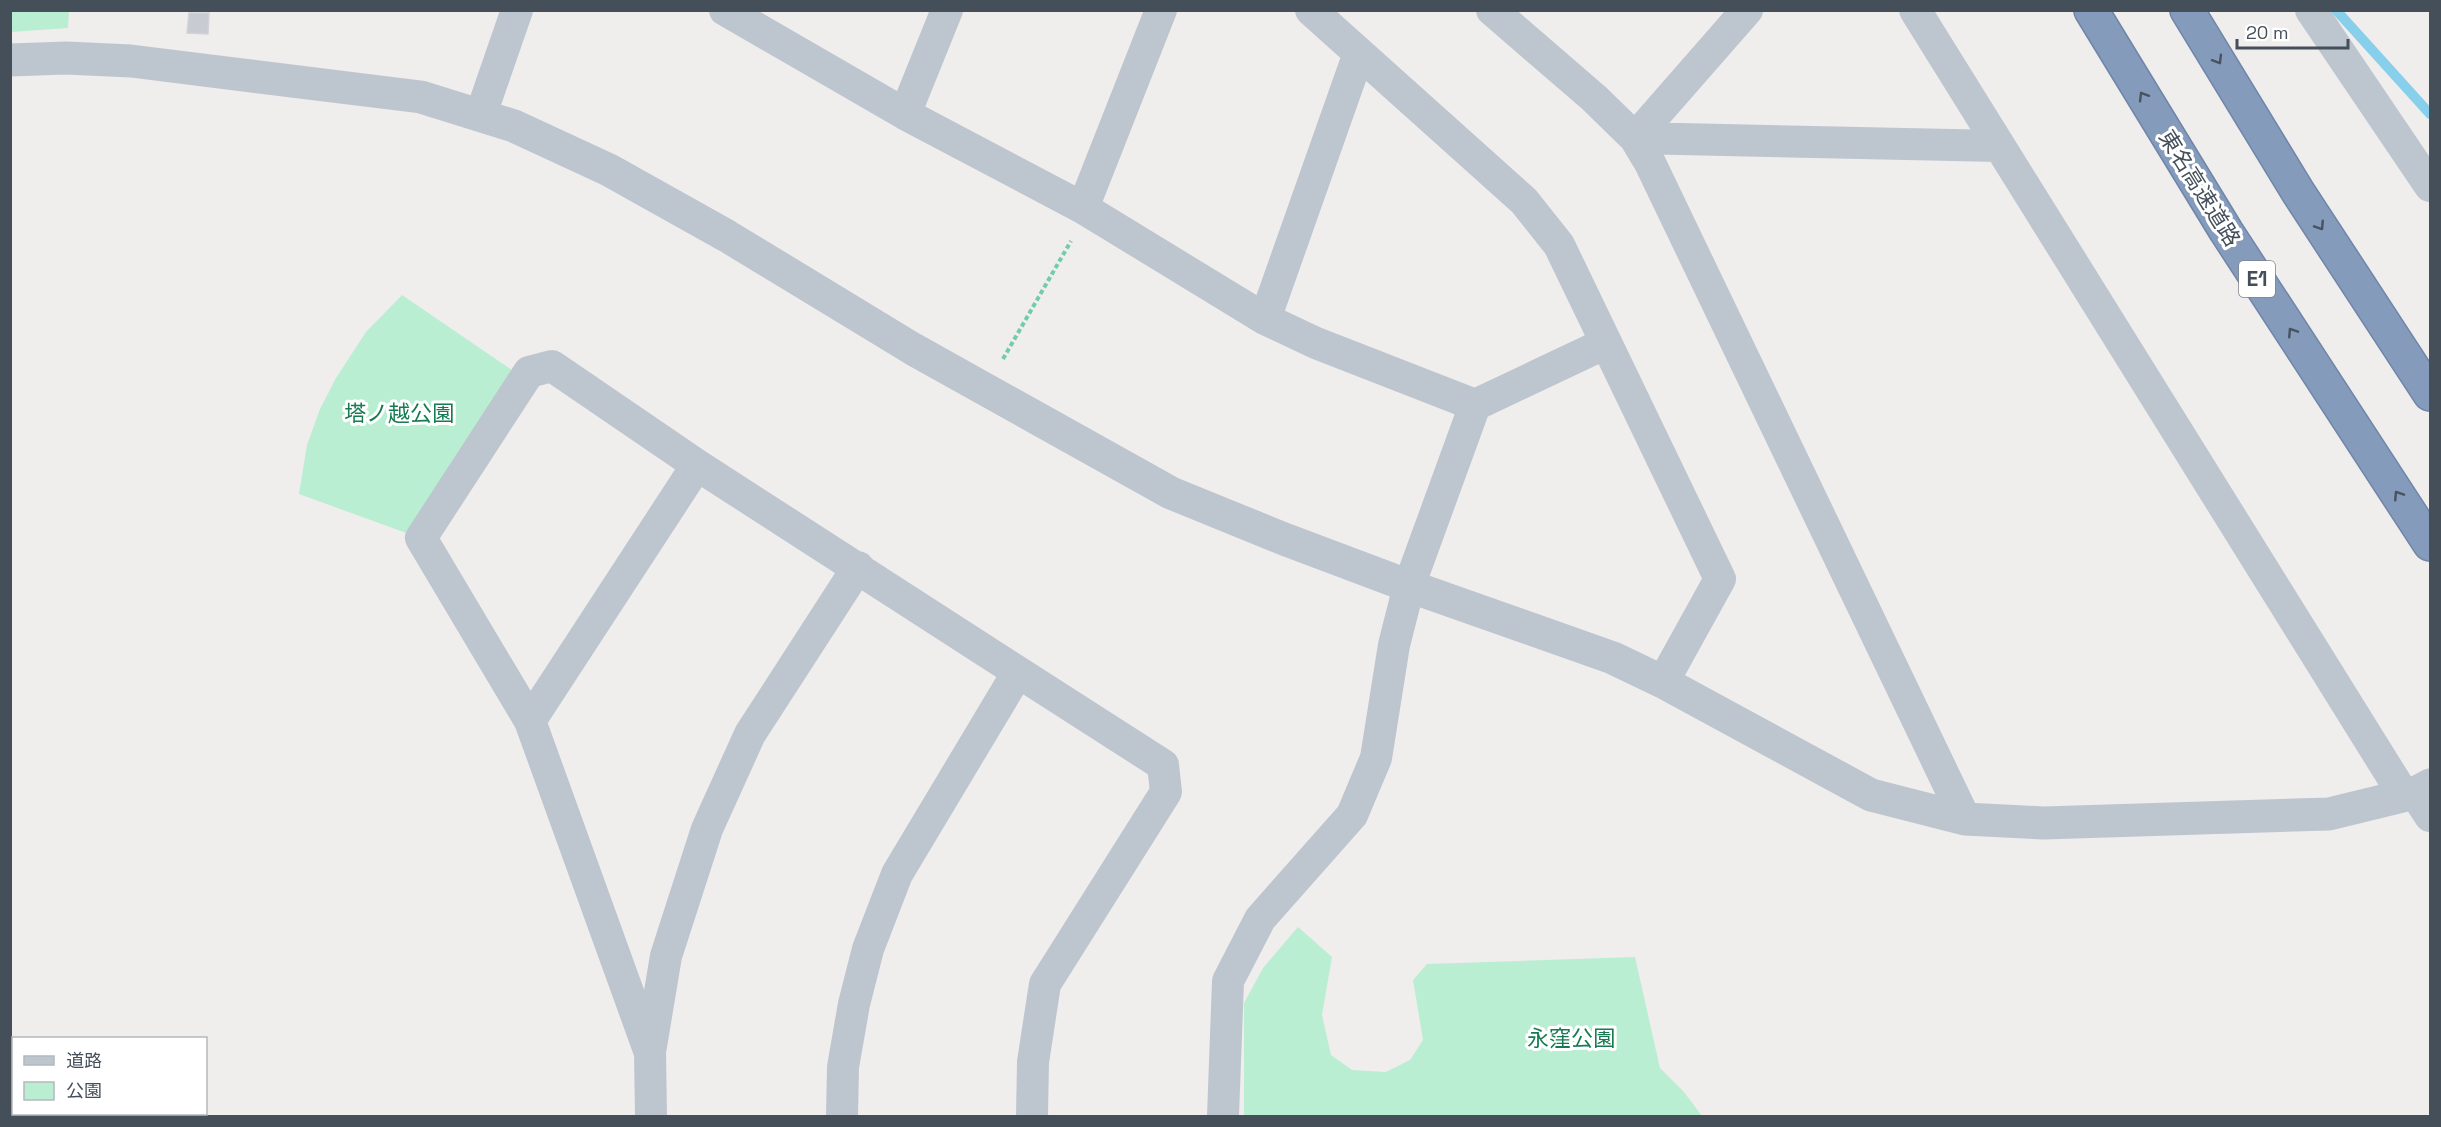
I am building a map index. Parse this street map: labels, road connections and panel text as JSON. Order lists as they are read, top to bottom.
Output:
{
  "streets": {
    "highway": ["東名高速道路", "E1"]
  },
  "parks": ["塔ノ越公園", "永窪公園"],
  "legend": ["道路", "公園"],
  "scale_bar": "20 m"
}
